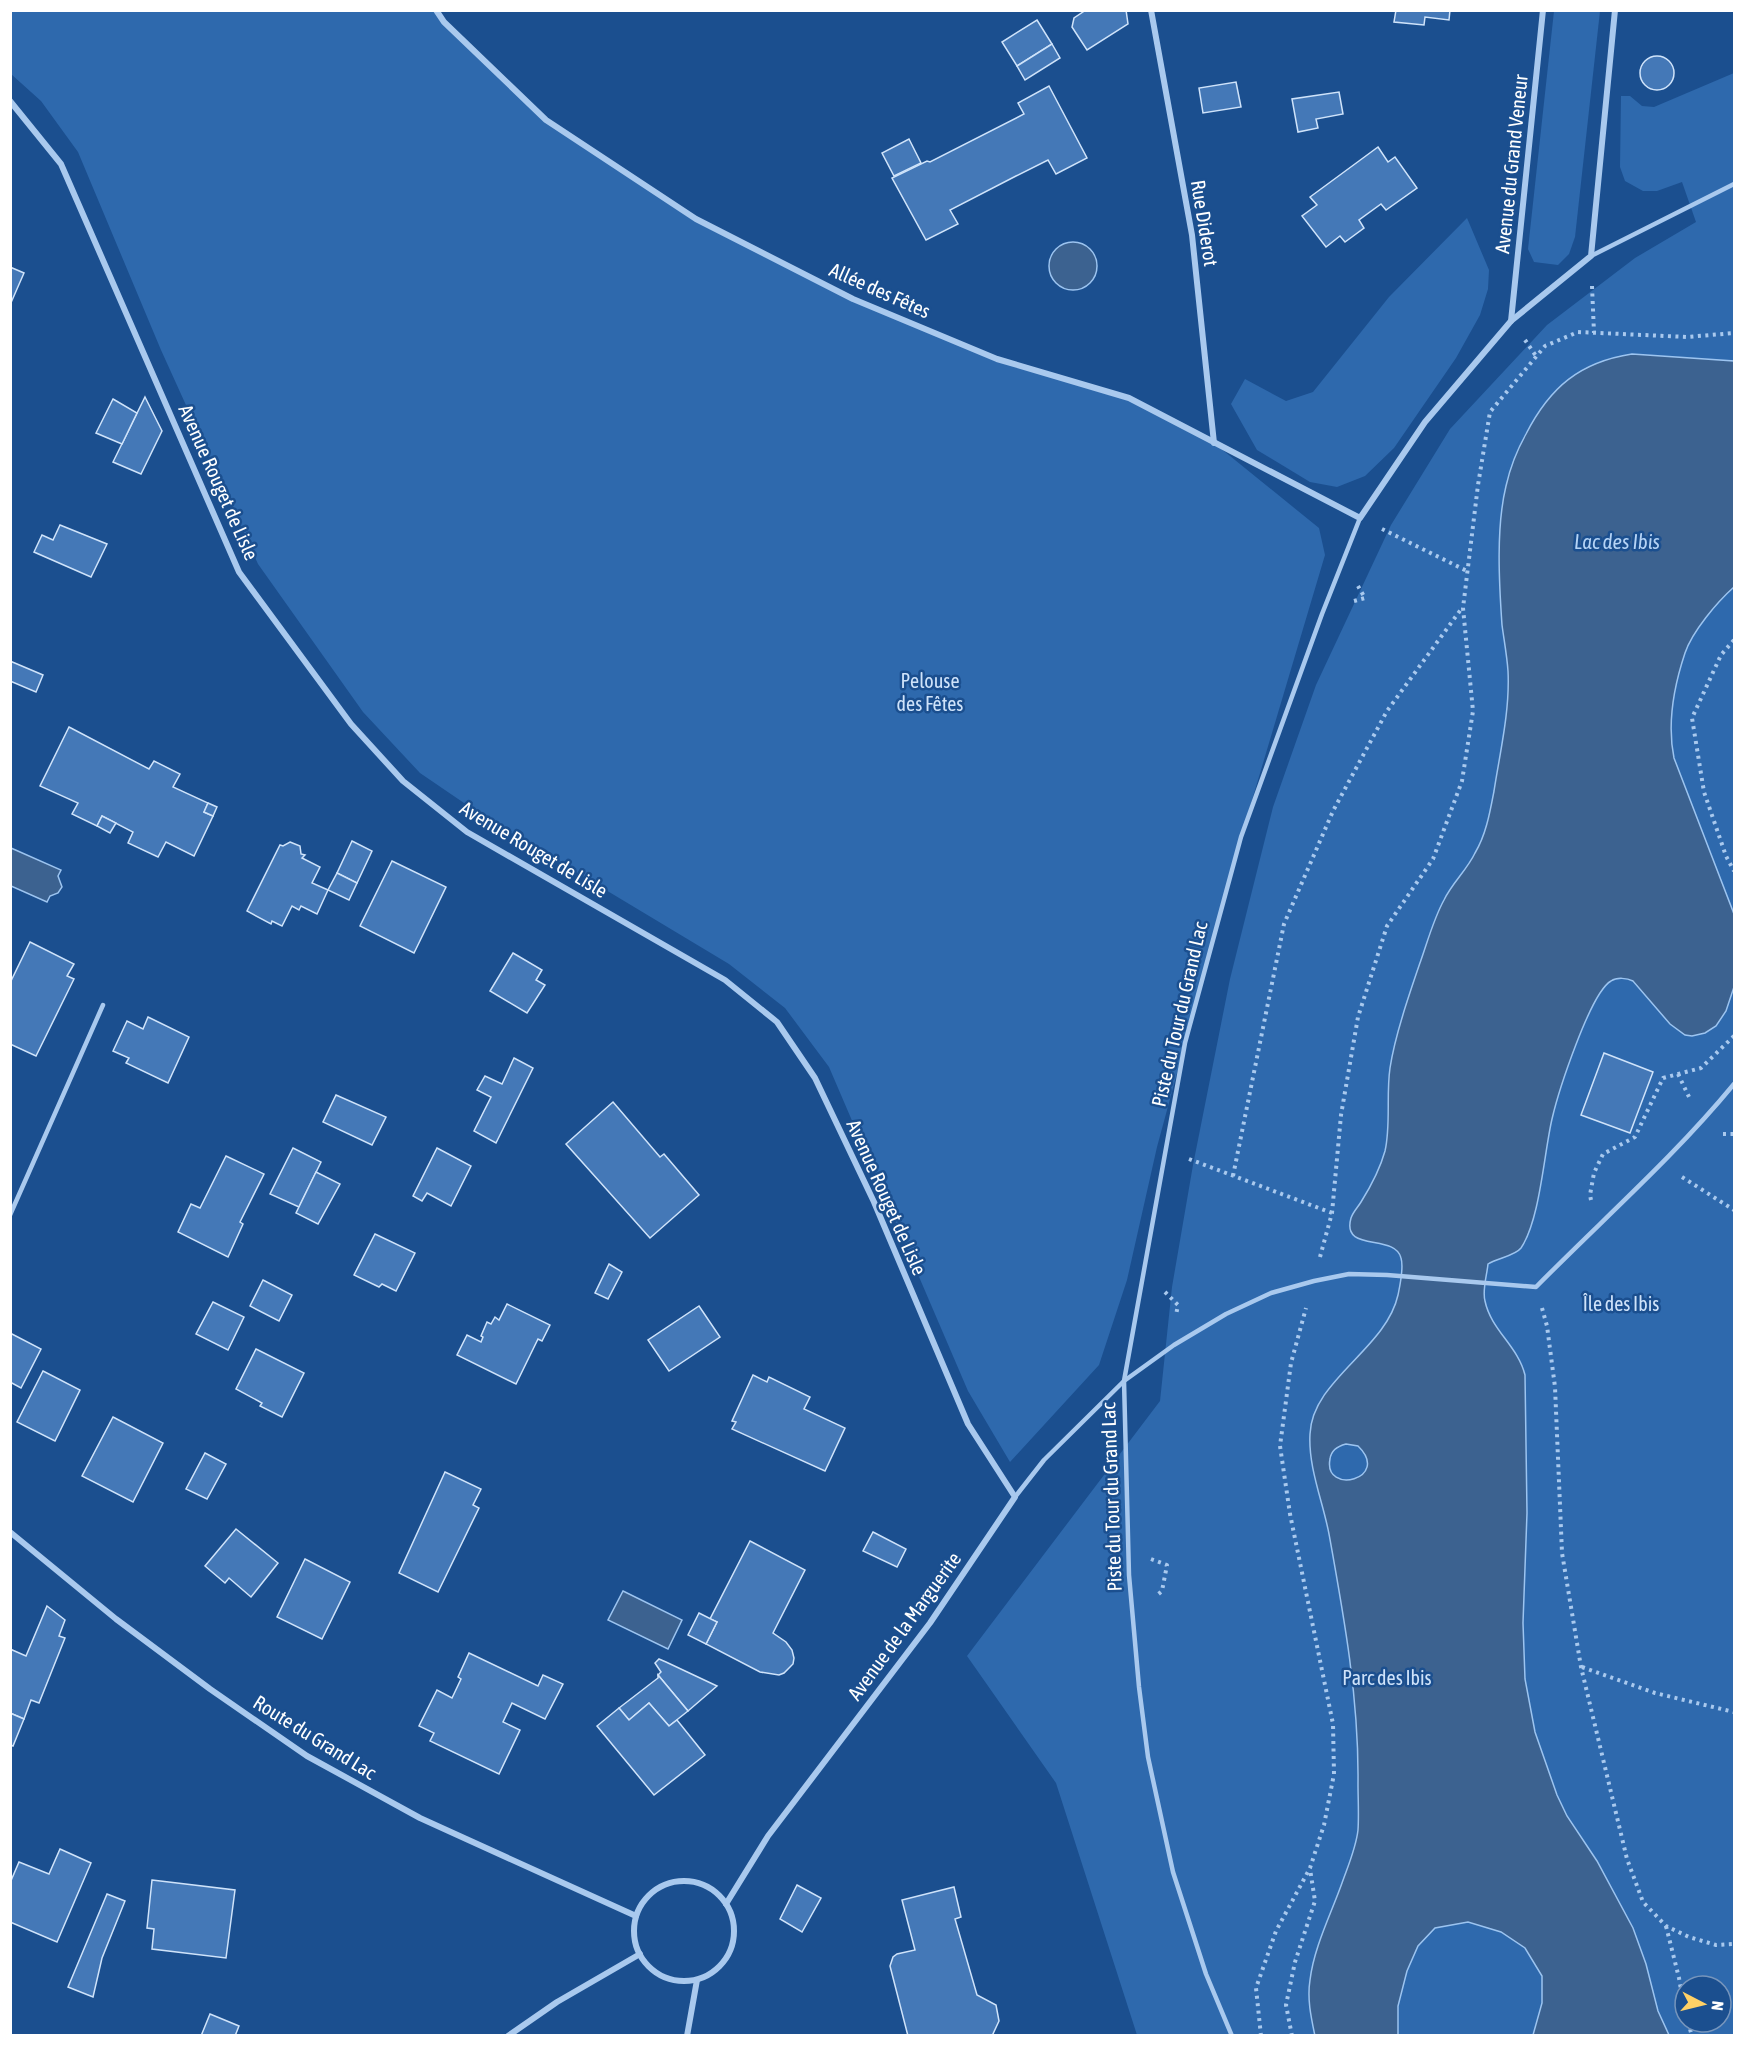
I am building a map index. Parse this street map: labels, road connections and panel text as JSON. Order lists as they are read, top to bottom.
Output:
{
  "streets": {
    "street": [
      "Avenue du Grand Veneur",
      "Rue Diderot",
      "Allée des Fêtes",
      "Avenue Rouget de Lisle",
      "Piste du Tour du Grand Lac",
      "Avenue de la Marguerite",
      "Route du Grand Lac"
    ]
  },
  "crossings": [
    ["Avenue du Grand Veneur", "Piste du Tour du Grand Lac"],
    ["Rue Diderot", "Allée des Fêtes"],
    ["Allée des Fêtes", "Piste du Tour du Grand Lac"],
    ["Avenue Rouget de Lisle", "Avenue de la Marguerite"],
    ["Piste du Tour du Grand Lac", "Avenue de la Marguerite"],
    ["Avenue de la Marguerite", "Route du Grand Lac"]
  ],
  "water": ["Lac des Ibis"],
  "parks": ["Pelouse des Fêtes", "Île des Ibis", "Parc des Ibis"],
  "north": "right"
}
